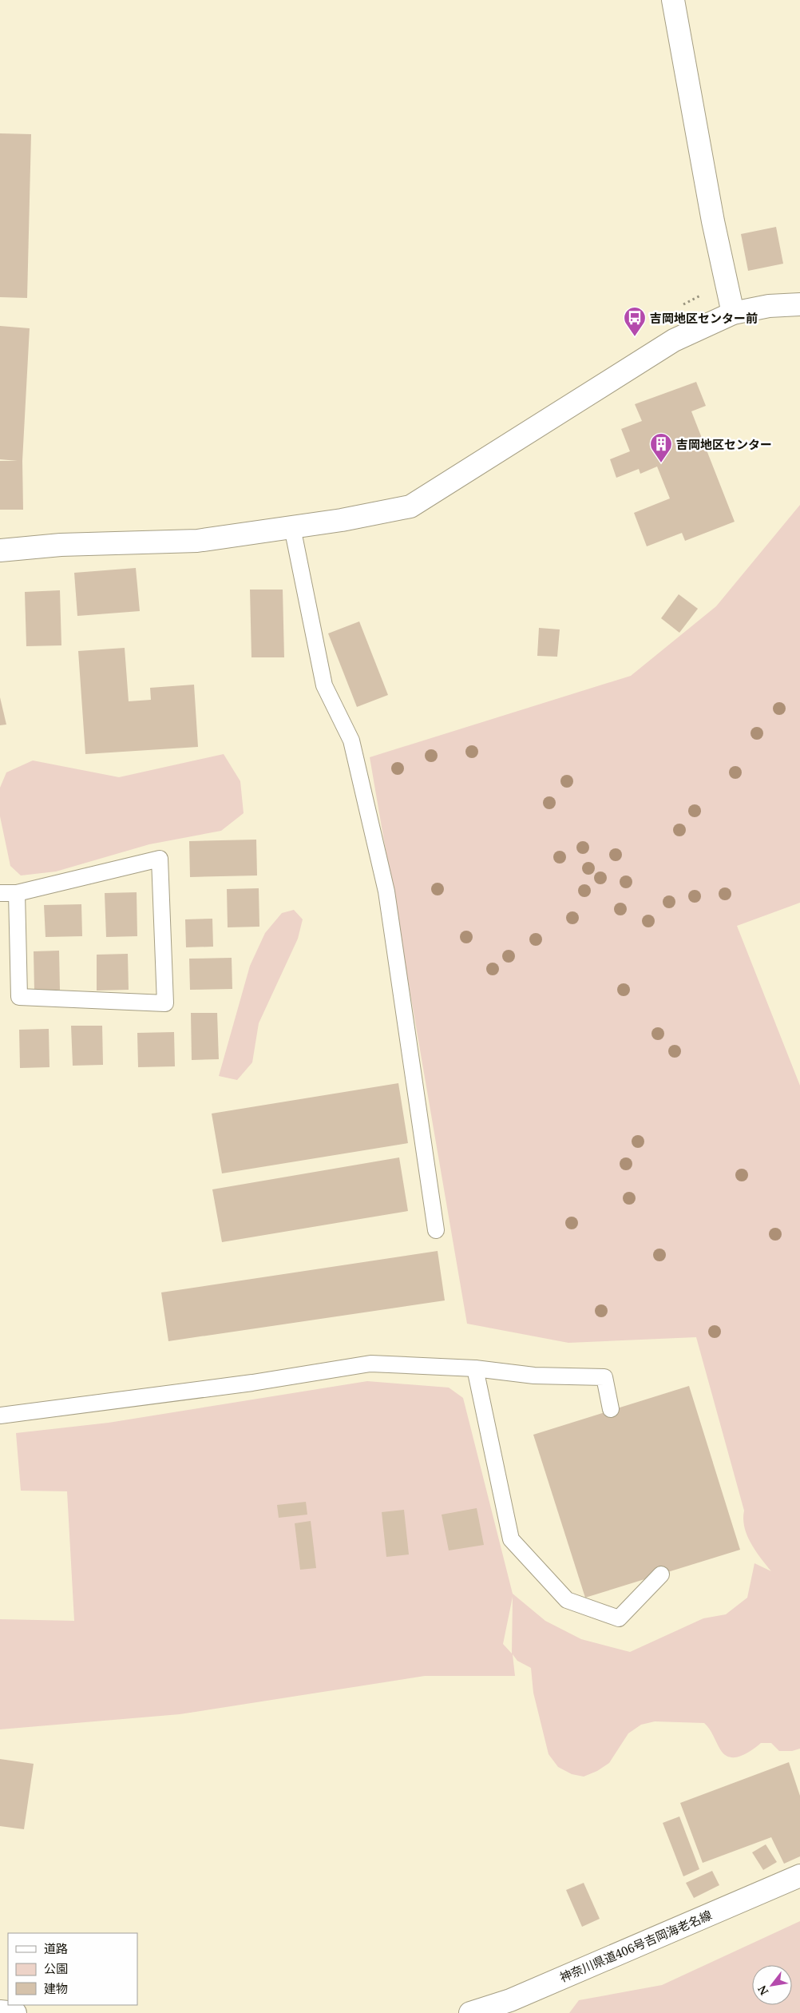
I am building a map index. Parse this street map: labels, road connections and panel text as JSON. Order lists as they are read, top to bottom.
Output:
{
  "streets": {
    "street": ["神奈川県道406号吉岡海老名線"]
  },
  "places": {
    "bus stop": ["吉岡地区センター前"],
    "building": ["吉岡地区センター"]
  },
  "legend": ["道路", "公園", "建物"],
  "north": "bottom left"
}
